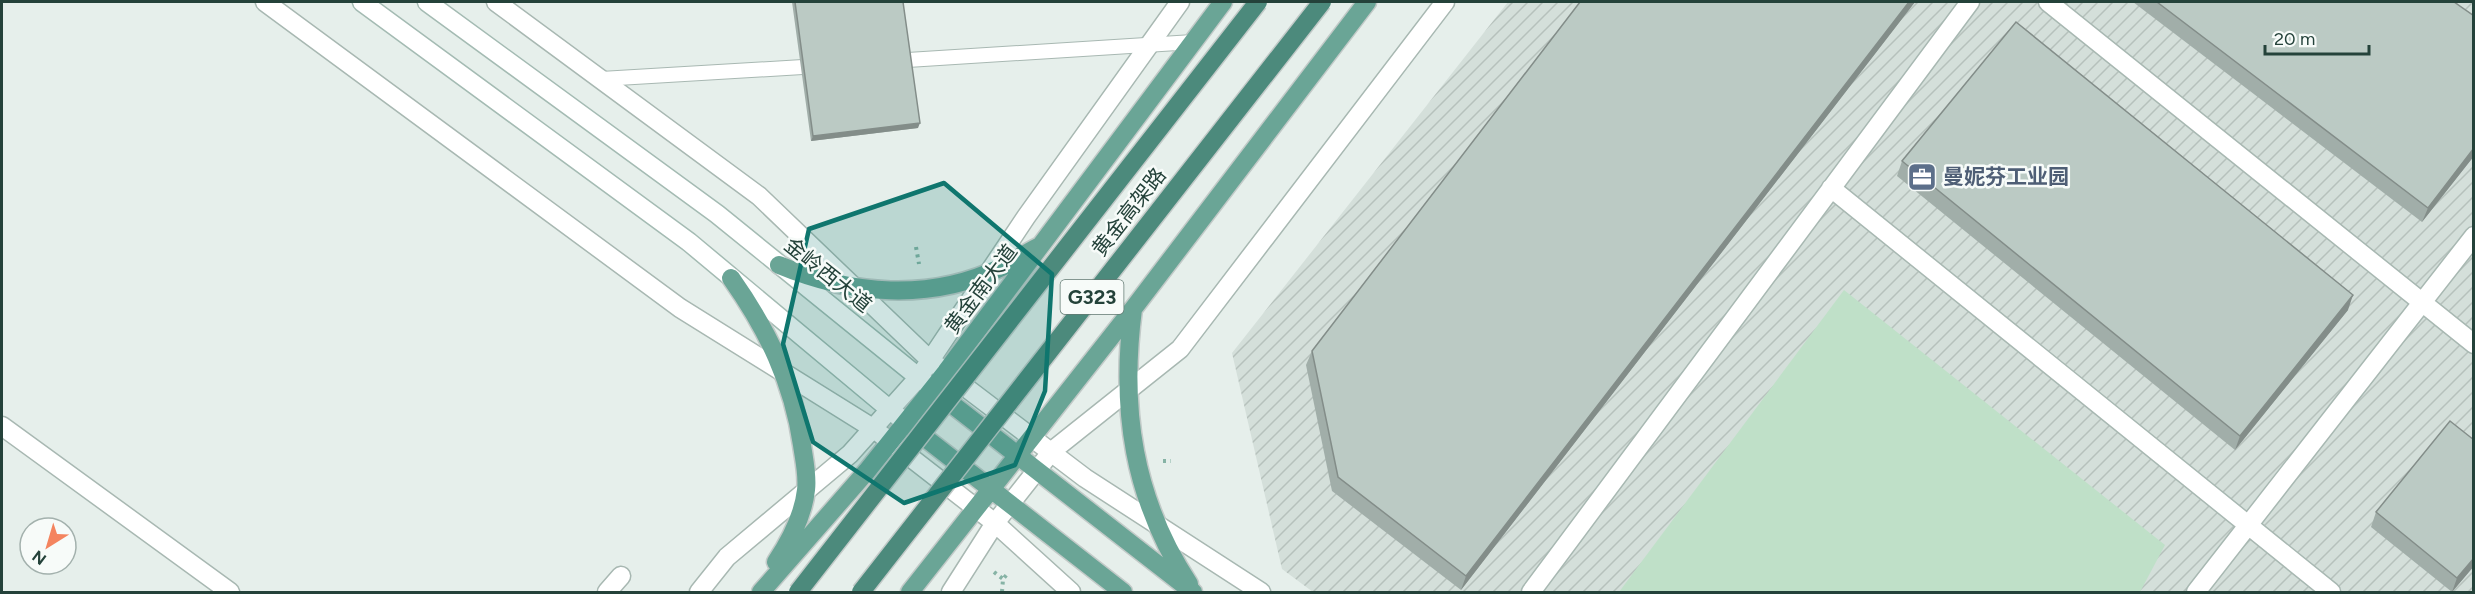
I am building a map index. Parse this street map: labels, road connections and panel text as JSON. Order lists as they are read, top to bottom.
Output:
{
  "streets": {
    "highway": ["黄金高架路", "G323"],
    "main road": ["金岭西大道", "黄金南大道"]
  },
  "crossings": [
    ["金岭西大道", "黄金南大道"]
  ],
  "places": {
    "office": ["曼妮芬工业园"]
  },
  "scale_bar": "20 m",
  "north": "bottom left"
}
